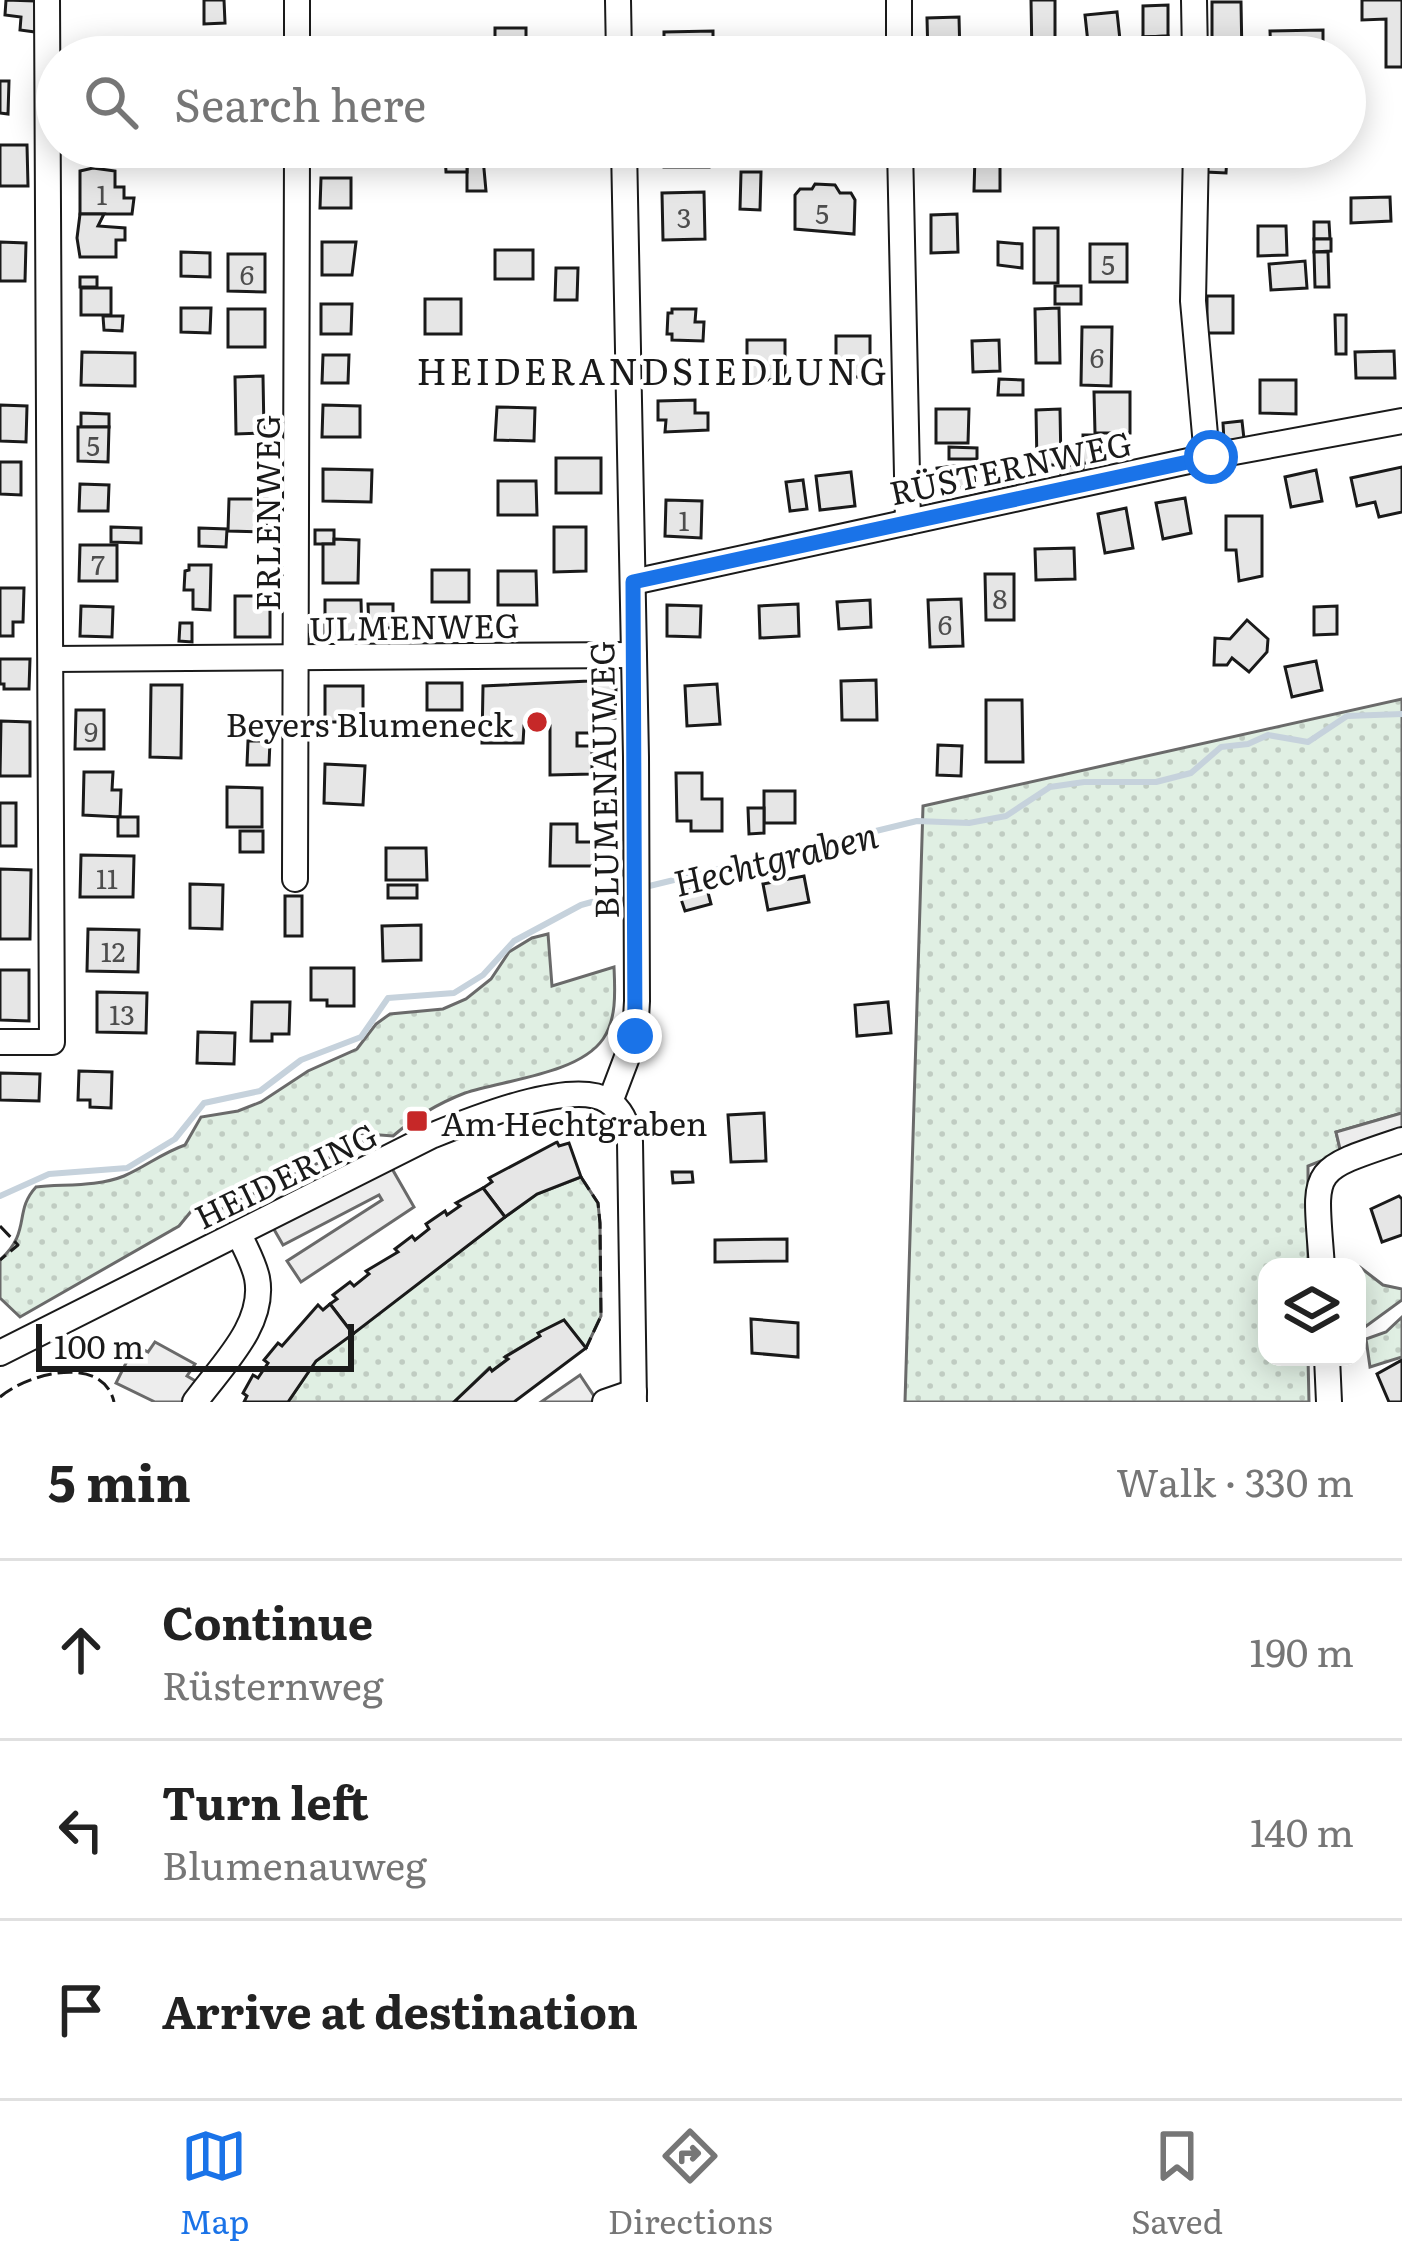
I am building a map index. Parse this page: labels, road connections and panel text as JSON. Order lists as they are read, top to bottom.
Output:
{
  "streets": {
    "street": [
      "RÜSTERNWEG",
      "ERLENWEG",
      "ULMENWEG",
      "BLUMENAUWEG",
      "HEIDERING"
    ]
  },
  "crossings": [
    ["RÜSTERNWEG", "BLUMENAUWEG"],
    ["ERLENWEG", "ULMENWEG"],
    ["ULMENWEG", "BLUMENAUWEG"],
    ["BLUMENAUWEG", "HEIDERING"]
  ],
  "districts": ["HEIDERANDSIEDLUNG"],
  "water": ["Hechtgraben"],
  "places": {
    "other": ["Beyers Blumeneck"],
    "transit": ["Am Hechtgraben"]
  },
  "house_numbers": [
    "1",
    "5",
    "3",
    "5",
    "6",
    "6",
    "5",
    "1",
    "7",
    "8",
    "6",
    "9",
    "11",
    "12",
    "13"
  ],
  "scale_bar": "100 m",
  "page": {
    "search": "Search here",
    "scale": "100 m",
    "heading": ["5 min", "Walk · 330 m"],
    "list": [
      ["Continue", "Rüsternweg", "190 m"],
      ["Turn left", "Blumenauweg", "140 m"],
      "Arrive at destination"
    ],
    "nav": ["Map", "Directions", "Saved"]
  }
}
